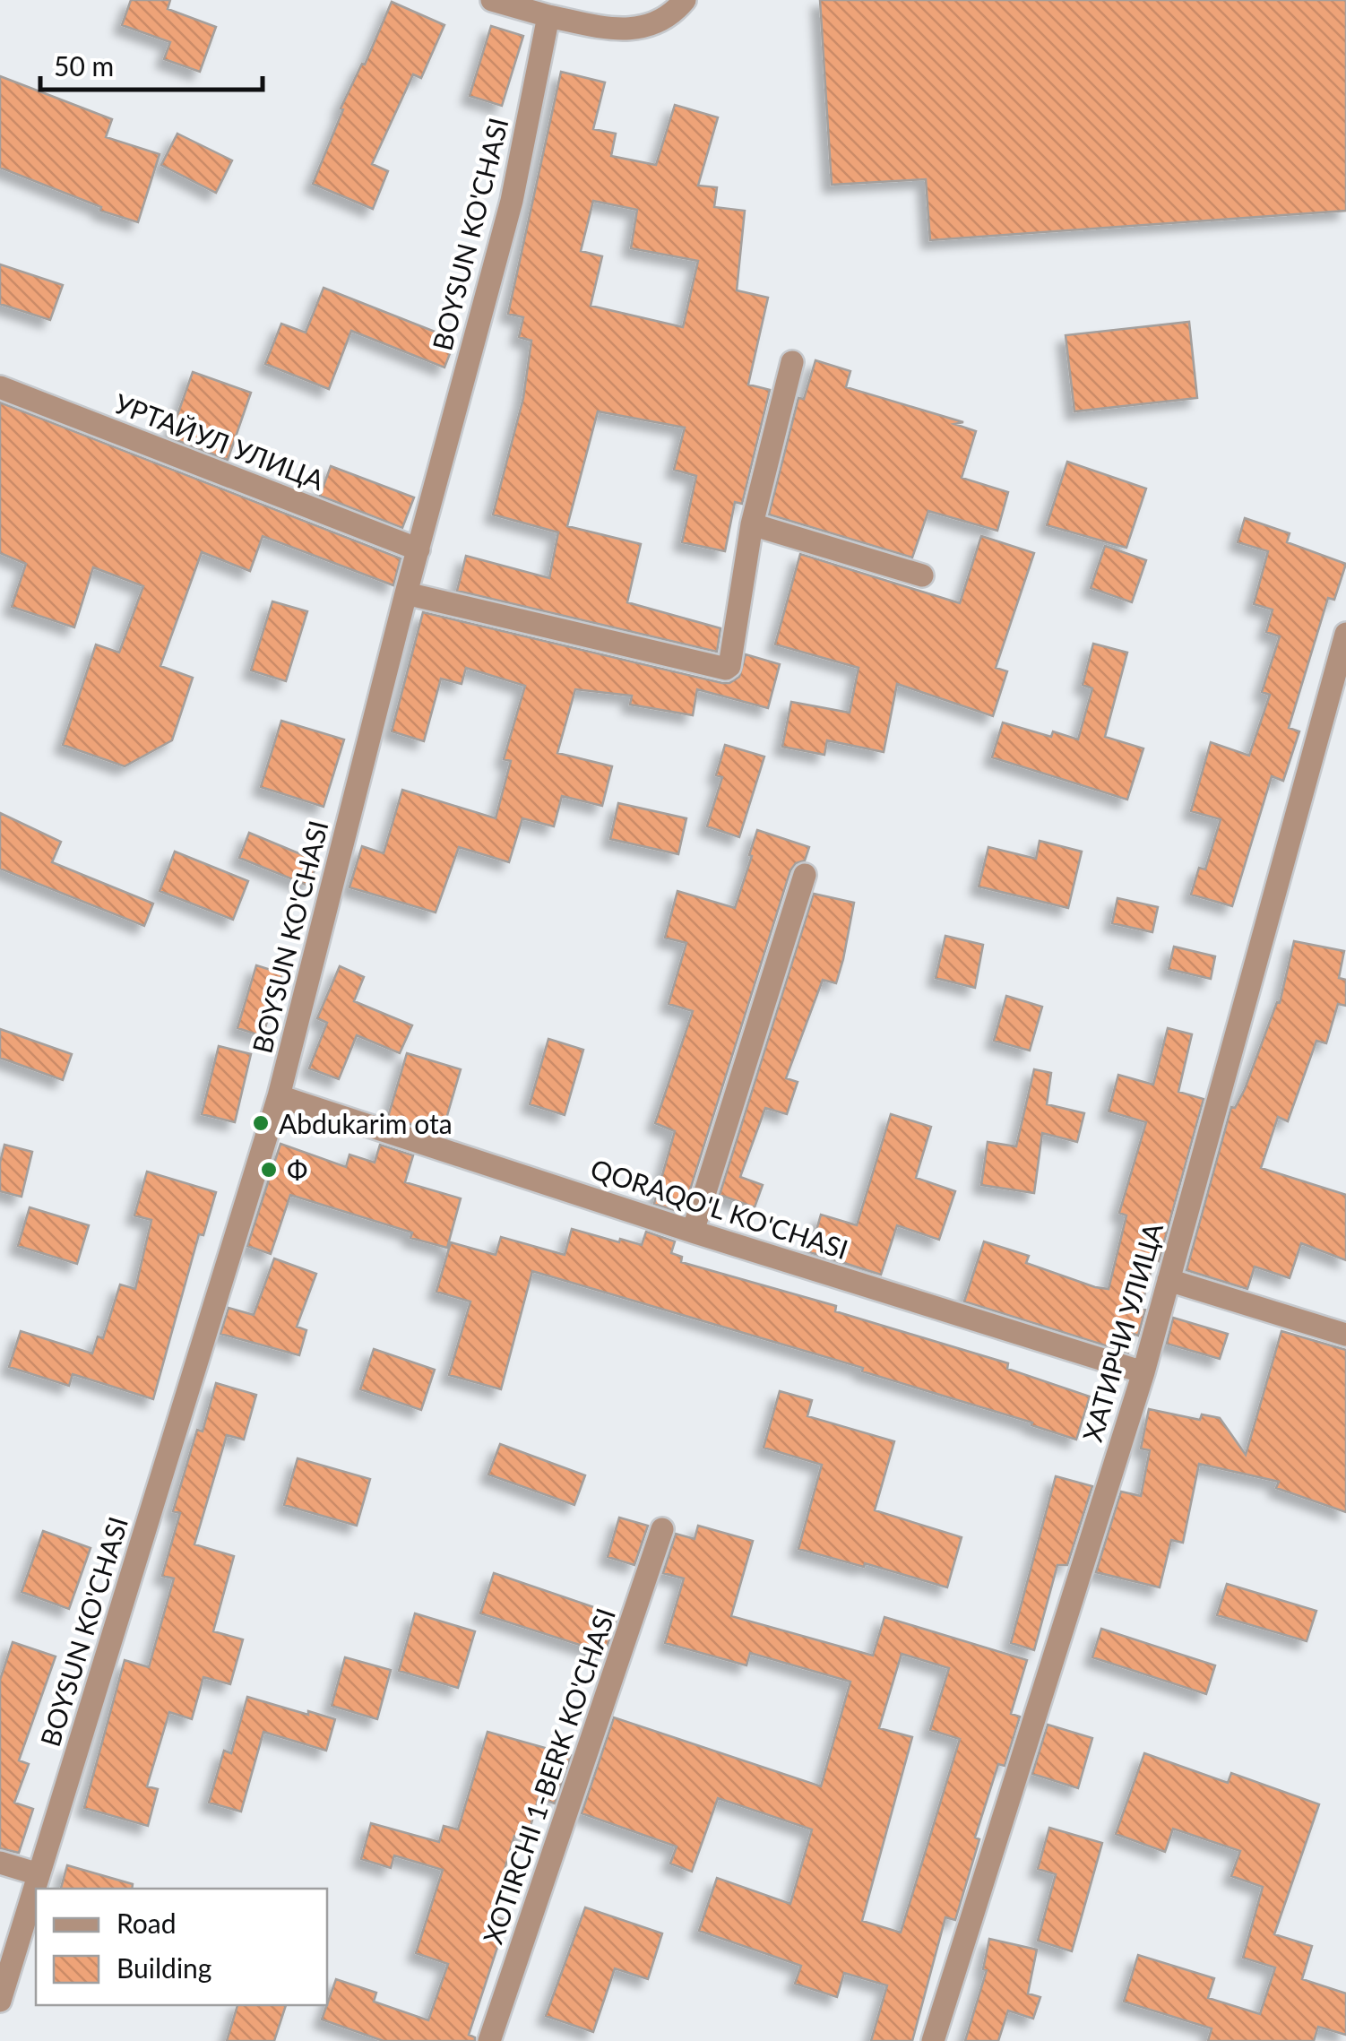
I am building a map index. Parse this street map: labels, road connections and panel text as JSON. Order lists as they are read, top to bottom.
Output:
{
  "streets": {
    "street": [
      "BOYSUN KO'CHASI",
      "УРТАЙУЛ УЛИЦА",
      "QORAQO'L KO'CHASI",
      "ХАТИРЧИ УЛИЦА",
      "XOTIRCHI 1-BERK KO'CHASI"
    ]
  },
  "crossings": [
    ["BOYSUN KO'CHASI", "УРТАЙУЛ УЛИЦА"],
    ["BOYSUN KO'CHASI", "QORAQO'L KO'CHASI"],
    ["QORAQO'L KO'CHASI", "ХАТИРЧИ УЛИЦА"]
  ],
  "places": ["Abdukarim ota", "Ф"],
  "legend": ["Road", "Building"],
  "scale_bar": "50 m"
}
